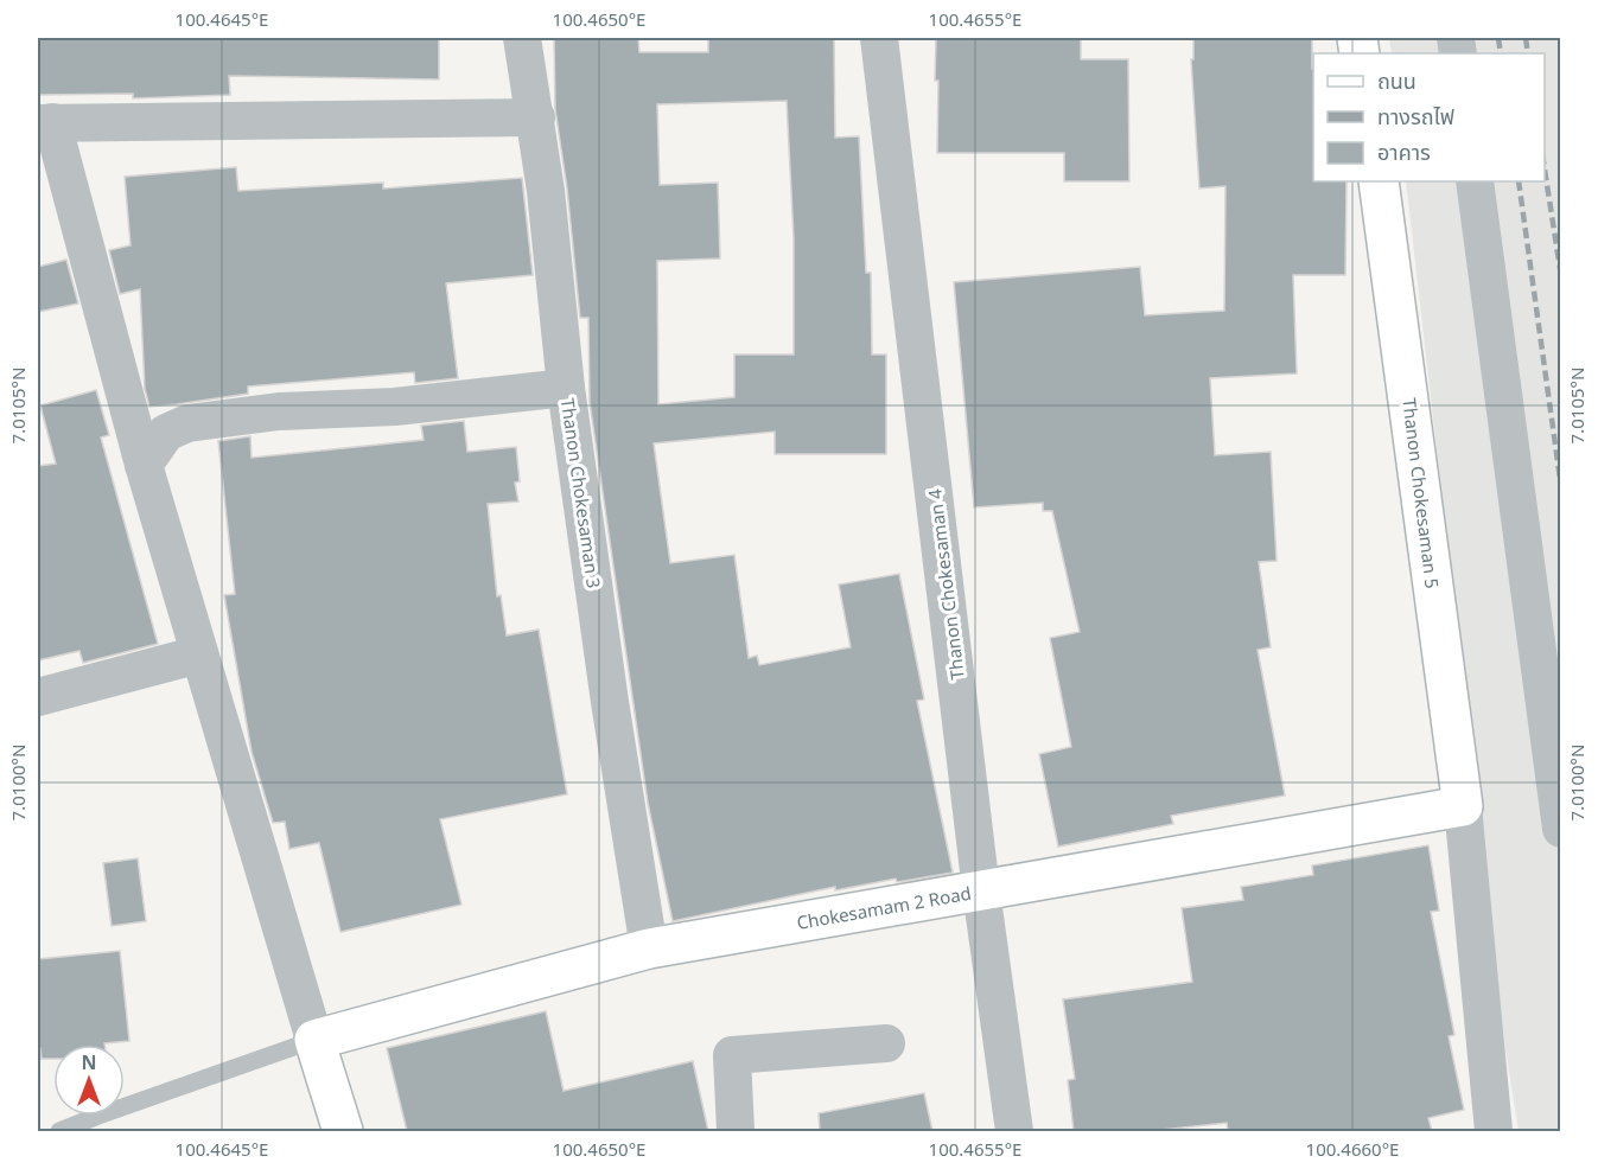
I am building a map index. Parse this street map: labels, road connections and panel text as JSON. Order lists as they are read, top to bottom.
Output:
{
  "streets": {
    "street": [
      "Thanon Chokesaman 3",
      "Thanon Chokesaman 5",
      "Thanon Chokesaman 4",
      "Chokesamam 2 Road"
    ]
  },
  "crossings": [
    ["Thanon Chokesaman 3", "Chokesamam 2 Road"],
    ["Thanon Chokesaman 5", "Chokesamam 2 Road"],
    ["Thanon Chokesaman 4", "Chokesamam 2 Road"]
  ],
  "legend": ["ถนน", "ทางรถไฟ", "อาคาร"],
  "north": "top",
  "coordinates": [
    "100.4645°E",
    "100.4650°E",
    "100.4655°E",
    "7.0105°N",
    "7.0100°N",
    "100.4660°E"
  ]
}
